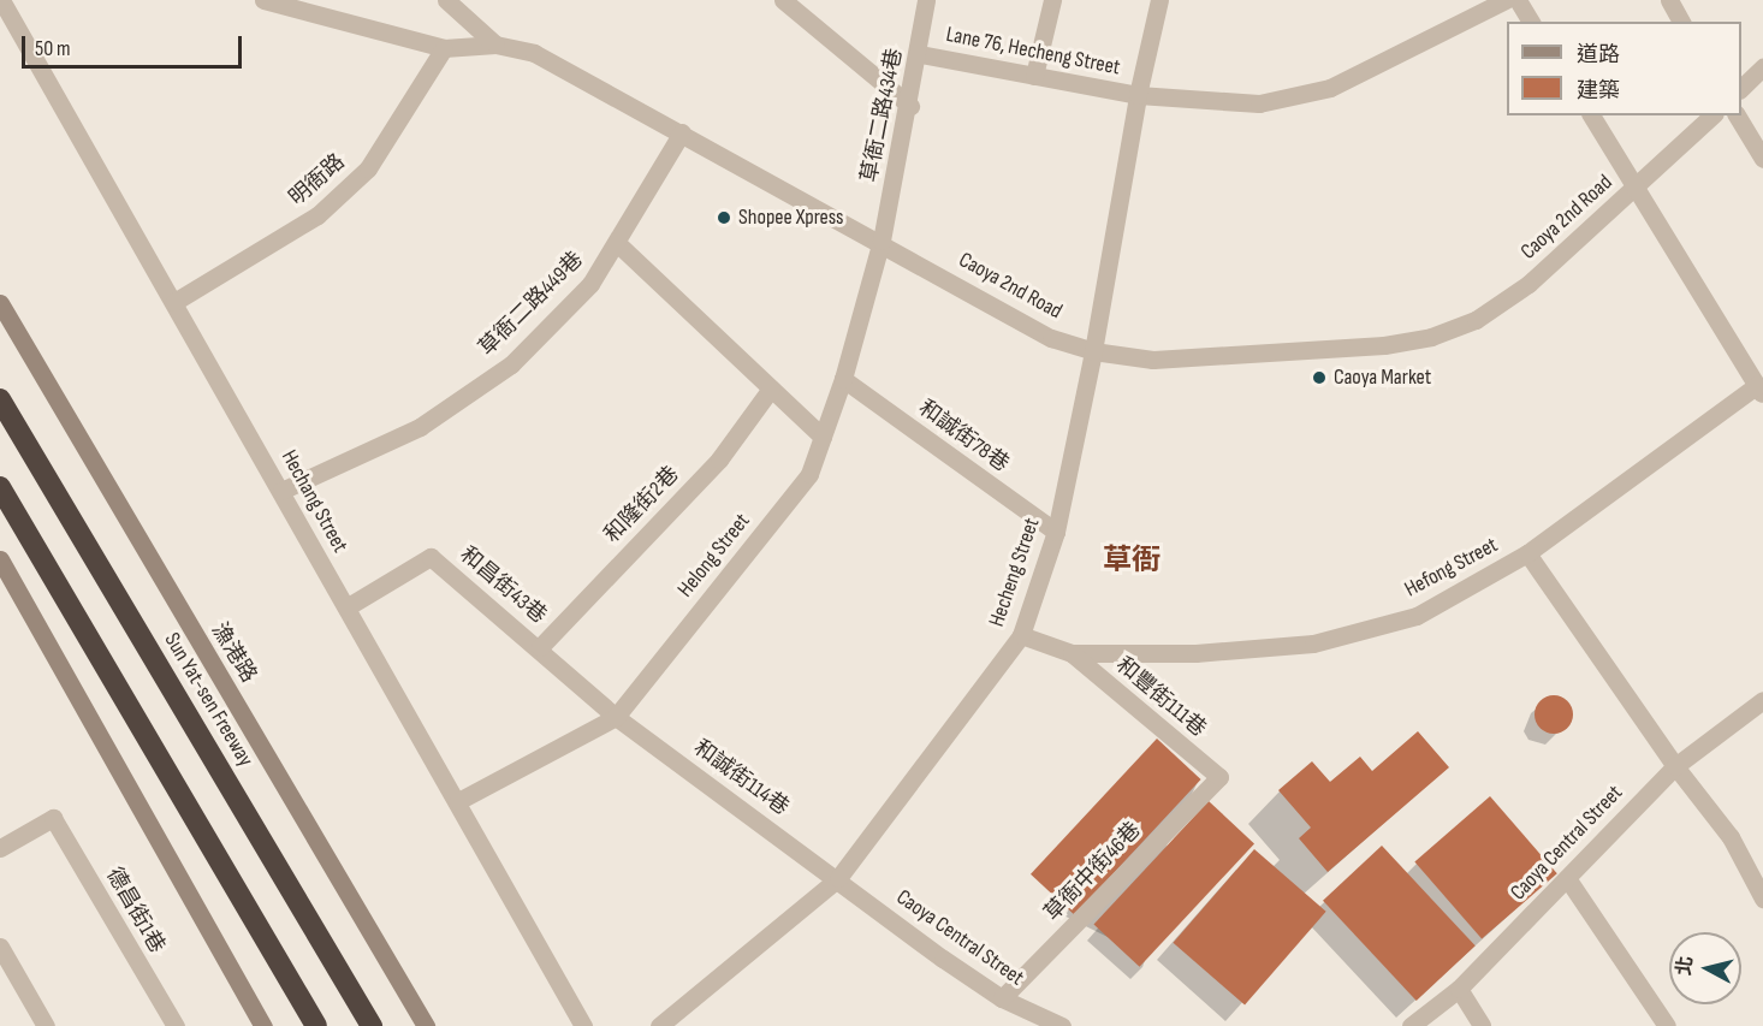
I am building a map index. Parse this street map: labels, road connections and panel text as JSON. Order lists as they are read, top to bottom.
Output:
{
  "streets": {
    "highway": ["Sun Yat-sen Freeway"],
    "street": [
      "Lane 76, Hecheng Street",
      "草衙二路434巷",
      "明衙路",
      "Caoya 2nd Road",
      "草衙二路449巷",
      "和誠街78巷",
      "Hechang Street",
      "和隆街2巷",
      "Helong Street",
      "Hefong Street",
      "Hecheng Street",
      "和昌街43巷",
      "漁港路",
      "和豐街111巷",
      "和誠街114巷",
      "Caoya Central Street",
      "草衙中街46巷",
      "德昌街1巷"
    ]
  },
  "crossings": [
    ["Lane 76, Hecheng Street", "草衙二路434巷"],
    ["Lane 76, Hecheng Street", "Hecheng Street"],
    ["草衙二路434巷", "Caoya 2nd Road"],
    ["草衙二路434巷", "Helong Street"],
    ["明衙路", "Caoya 2nd Road"],
    ["明衙路", "Hechang Street"],
    ["Caoya 2nd Road", "草衙二路449巷"],
    ["Caoya 2nd Road", "Helong Street"],
    ["Caoya 2nd Road", "Hecheng Street"],
    ["草衙二路449巷", "Hechang Street"],
    ["和誠街78巷", "Helong Street"],
    ["和誠街78巷", "Hecheng Street"],
    ["Hechang Street", "Helong Street"],
    ["Hechang Street", "和昌街43巷"],
    ["和隆街2巷", "和昌街43巷"],
    ["Helong Street", "和昌街43巷"],
    ["Helong Street", "和誠街114巷"],
    ["Hefong Street", "Hecheng Street"],
    ["Hefong Street", "和豐街111巷"],
    ["Hecheng Street", "和誠街114巷"],
    ["Hecheng Street", "Caoya Central Street"],
    ["和昌街43巷", "和誠街114巷"],
    ["和豐街111巷", "草衙中街46巷"],
    ["和誠街114巷", "Caoya Central Street"],
    ["Caoya Central Street", "草衙中街46巷"]
  ],
  "districts": ["草衙"],
  "places": ["Shopee Xpress", "Caoya Market"],
  "legend": ["道路", "建築"],
  "scale_bar": "50 m",
  "north": "left"
}
